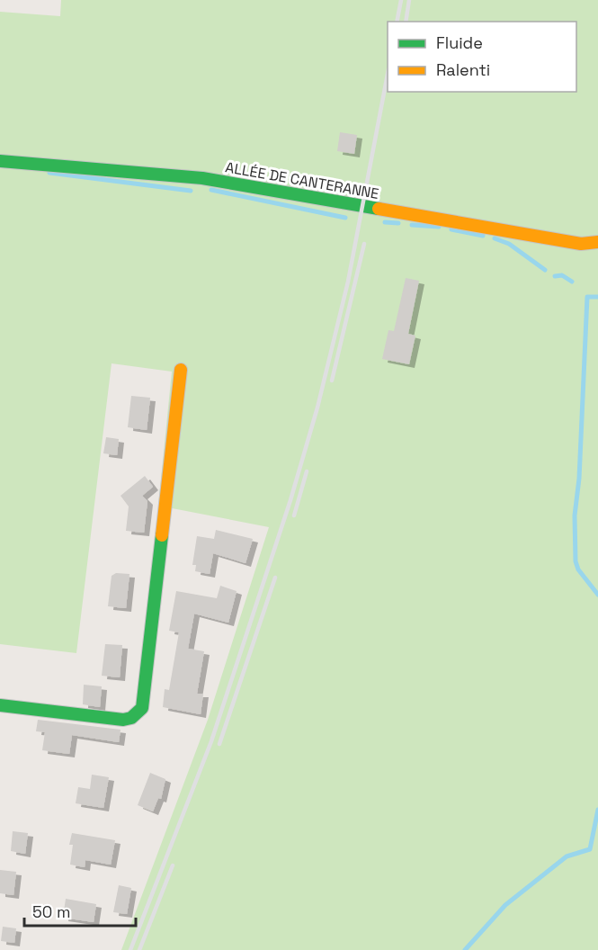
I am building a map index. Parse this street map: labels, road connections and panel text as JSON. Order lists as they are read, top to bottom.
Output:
{
  "streets": {
    "street": ["ALLÉE DE CANTERANNE"]
  },
  "legend": ["Fluide", "Ralenti"],
  "scale_bar": "50 m"
}
